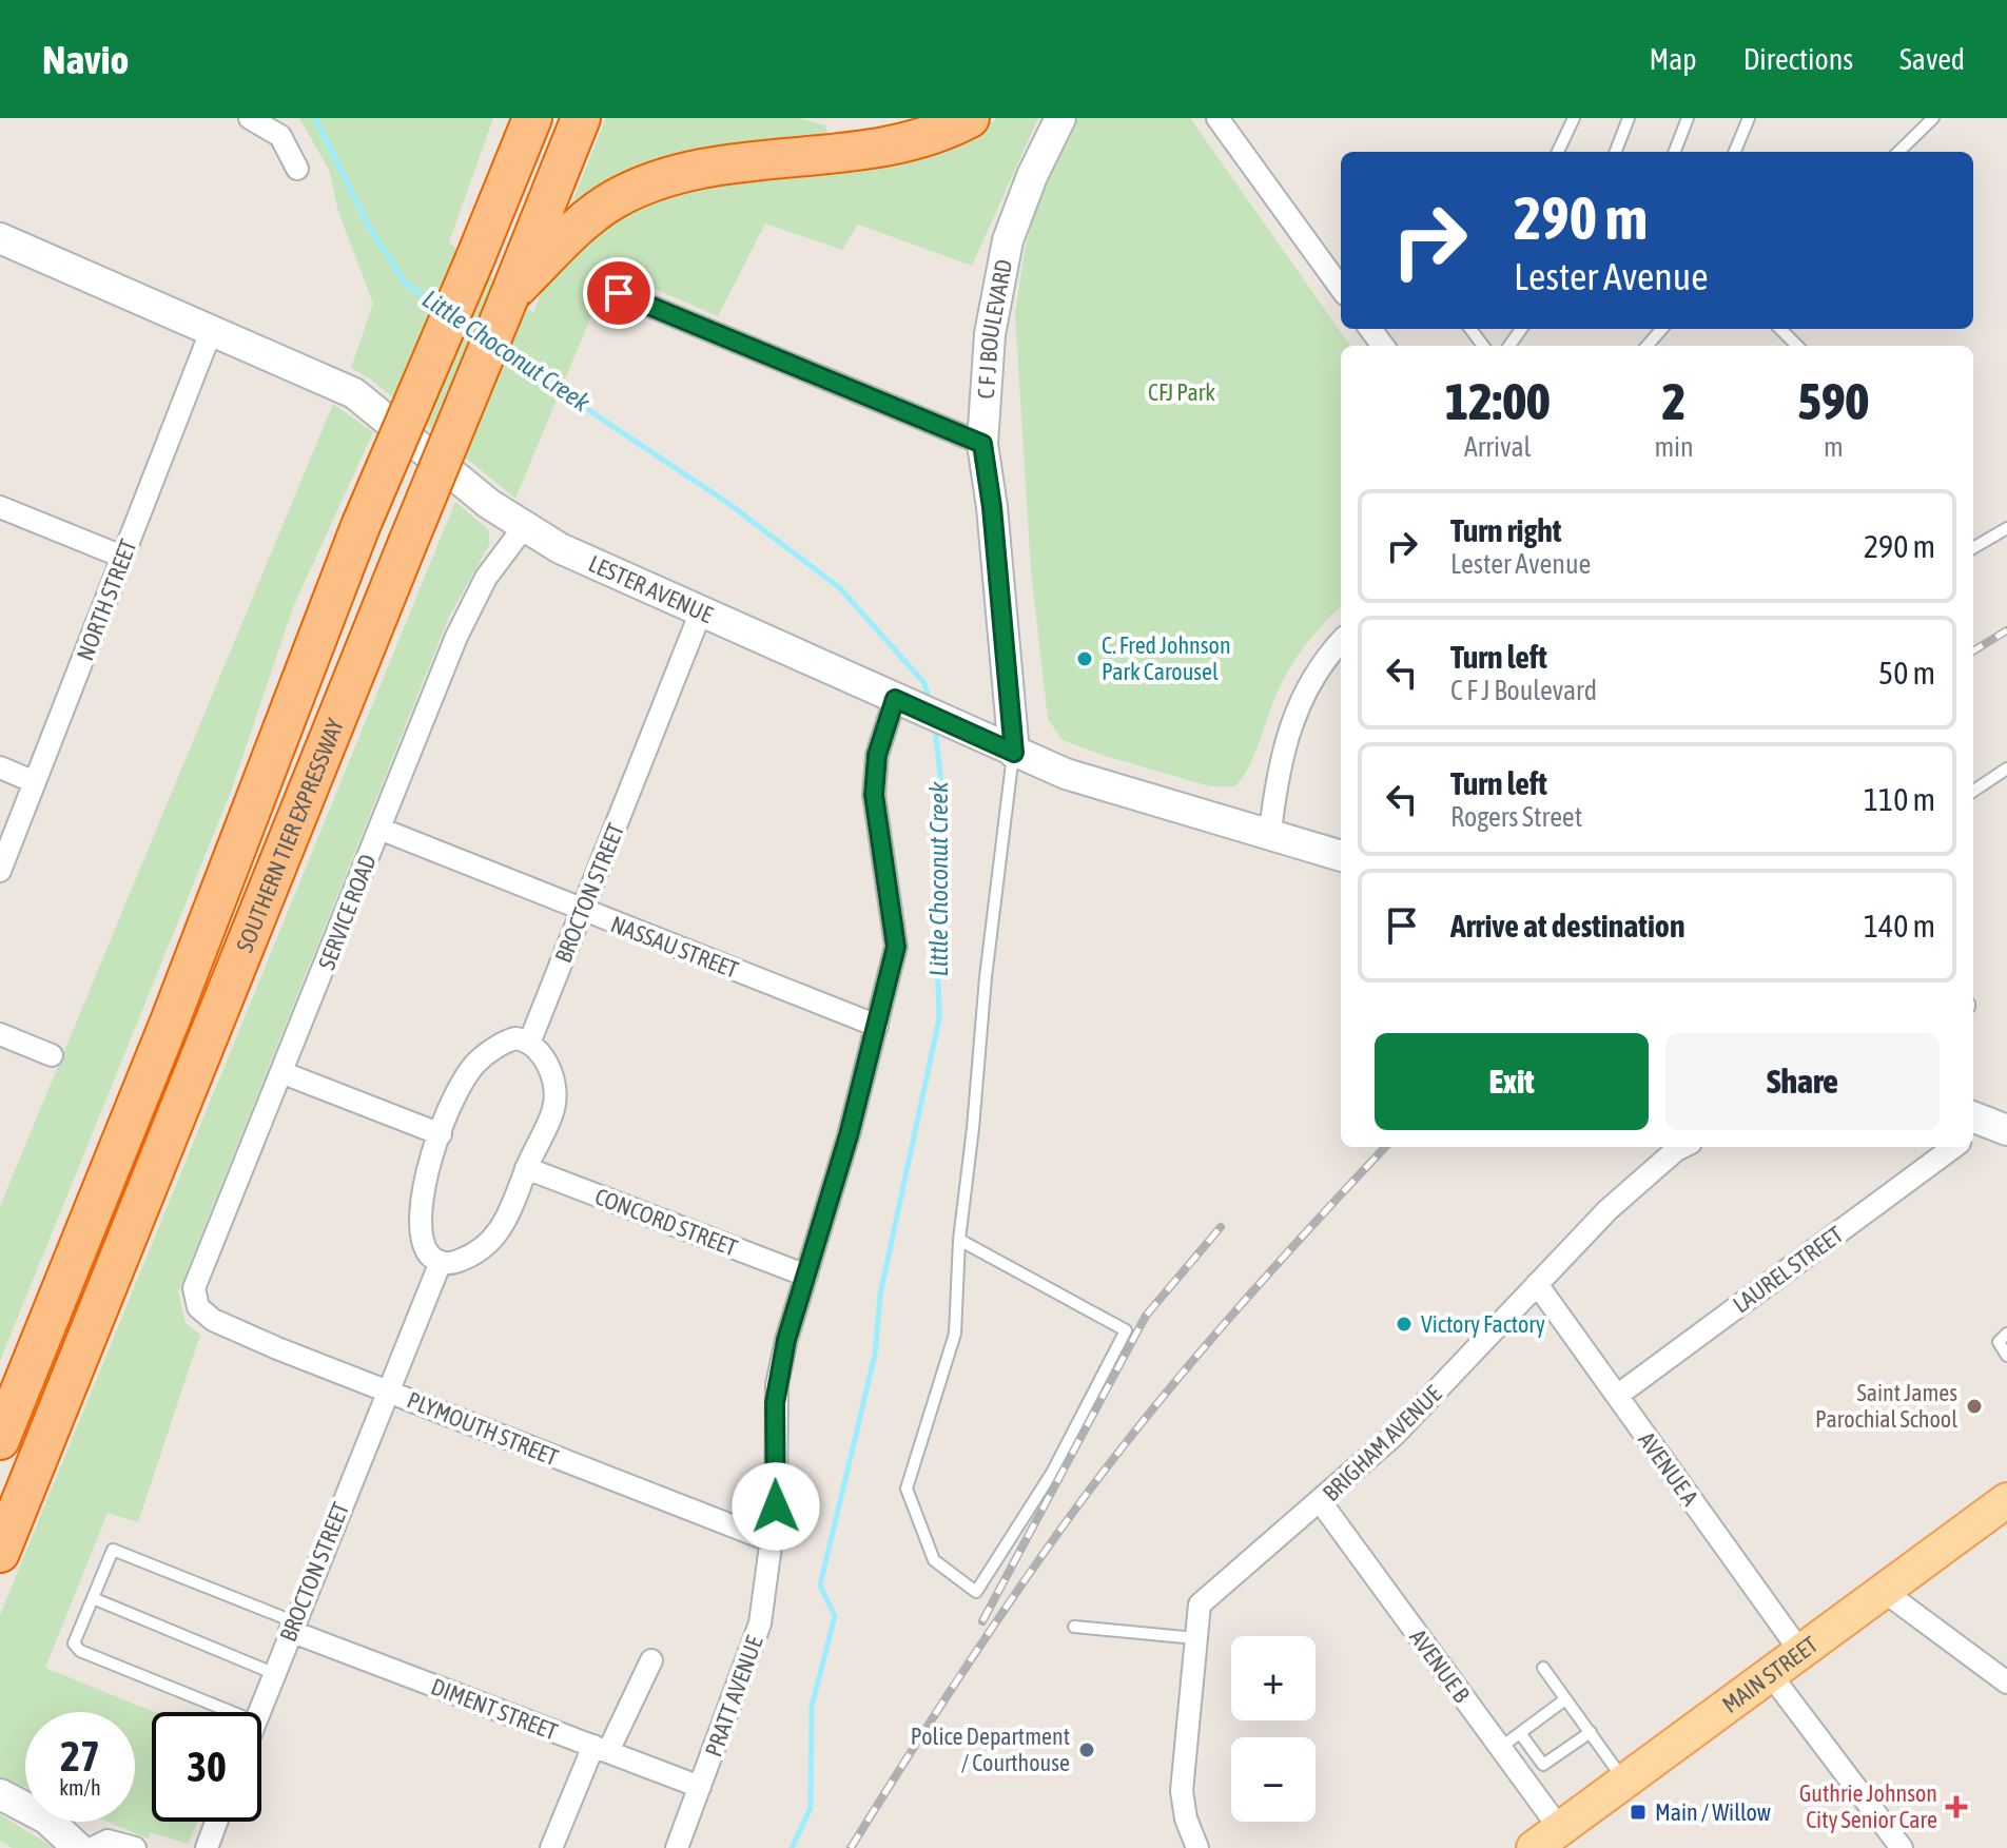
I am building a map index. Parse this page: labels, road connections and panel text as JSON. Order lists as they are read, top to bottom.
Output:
{
  "streets": {
    "highway": ["SOUTHERN TIER EXPRESSWAY"],
    "main road": ["MAIN STREET"],
    "street": [
      "C F J BOULEVARD",
      "LESTER AVENUE",
      "NORTH STREET",
      "BROCTON STREET",
      "SERVICE ROAD",
      "NASSAU STREET",
      "CONCORD STREET",
      "LAUREL STREET",
      "PLYMOUTH STREET",
      "BRIGHAM AVENUE",
      "AVENUE A",
      "AVENUE B",
      "PRATT AVENUE",
      "DIMENT STREET"
    ]
  },
  "crossings": [
    ["C F J BOULEVARD", "LESTER AVENUE"],
    ["LESTER AVENUE", "NORTH STREET"],
    ["LESTER AVENUE", "BROCTON STREET"],
    ["LESTER AVENUE", "SERVICE ROAD"],
    ["LESTER AVENUE", "PRATT AVENUE"],
    ["BROCTON STREET", "NASSAU STREET"],
    ["BROCTON STREET", "PLYMOUTH STREET"],
    ["BROCTON STREET", "DIMENT STREET"],
    ["SERVICE ROAD", "NASSAU STREET"],
    ["SERVICE ROAD", "PLYMOUTH STREET"],
    ["NASSAU STREET", "PRATT AVENUE"],
    ["CONCORD STREET", "PRATT AVENUE"],
    ["LAUREL STREET", "AVENUE A"],
    ["PLYMOUTH STREET", "PRATT AVENUE"],
    ["BRIGHAM AVENUE", "AVENUE A"],
    ["BRIGHAM AVENUE", "AVENUE B"],
    ["AVENUE A", "MAIN STREET"],
    ["AVENUE B", "MAIN STREET"],
    ["PRATT AVENUE", "DIMENT STREET"]
  ],
  "water": ["Little Choconut Creek"],
  "parks": ["CFJ Park"],
  "places": {
    "other": [
      "C. Fred Johnson Park Carousel",
      "Victory Factory",
      "Saint James Parochial School",
      "Police Department / Courthouse"
    ],
    "health": ["Guthrie Johnson City Senior Care"],
    "transit": ["Main / Willow"]
  },
  "page": {
    "header": "Navio",
    "nav": ["Map", "Directions", "Saved"],
    "turn": ["290 m", "Lester Avenue"],
    "eta": [
      "12:00",
      "Arrival",
      "2",
      "min",
      "590",
      "m"
    ],
    "list": [
      {
        "name": "Turn right",
        "note": "Lester Avenue",
        "value": "290 m"
      },
      {
        "name": "Turn left",
        "note": "C F J Boulevard",
        "value": "50 m"
      },
      {
        "name": "Turn left",
        "note": "Rogers Street",
        "value": "110 m"
      },
      {
        "name": "Arrive at destination",
        "value": "140 m"
      }
    ],
    "buttons": ["Exit", "Share"],
    "map_buttons": ["+", "−"],
    "speed": "27 km/h",
    "limit": "30"
  }
}
